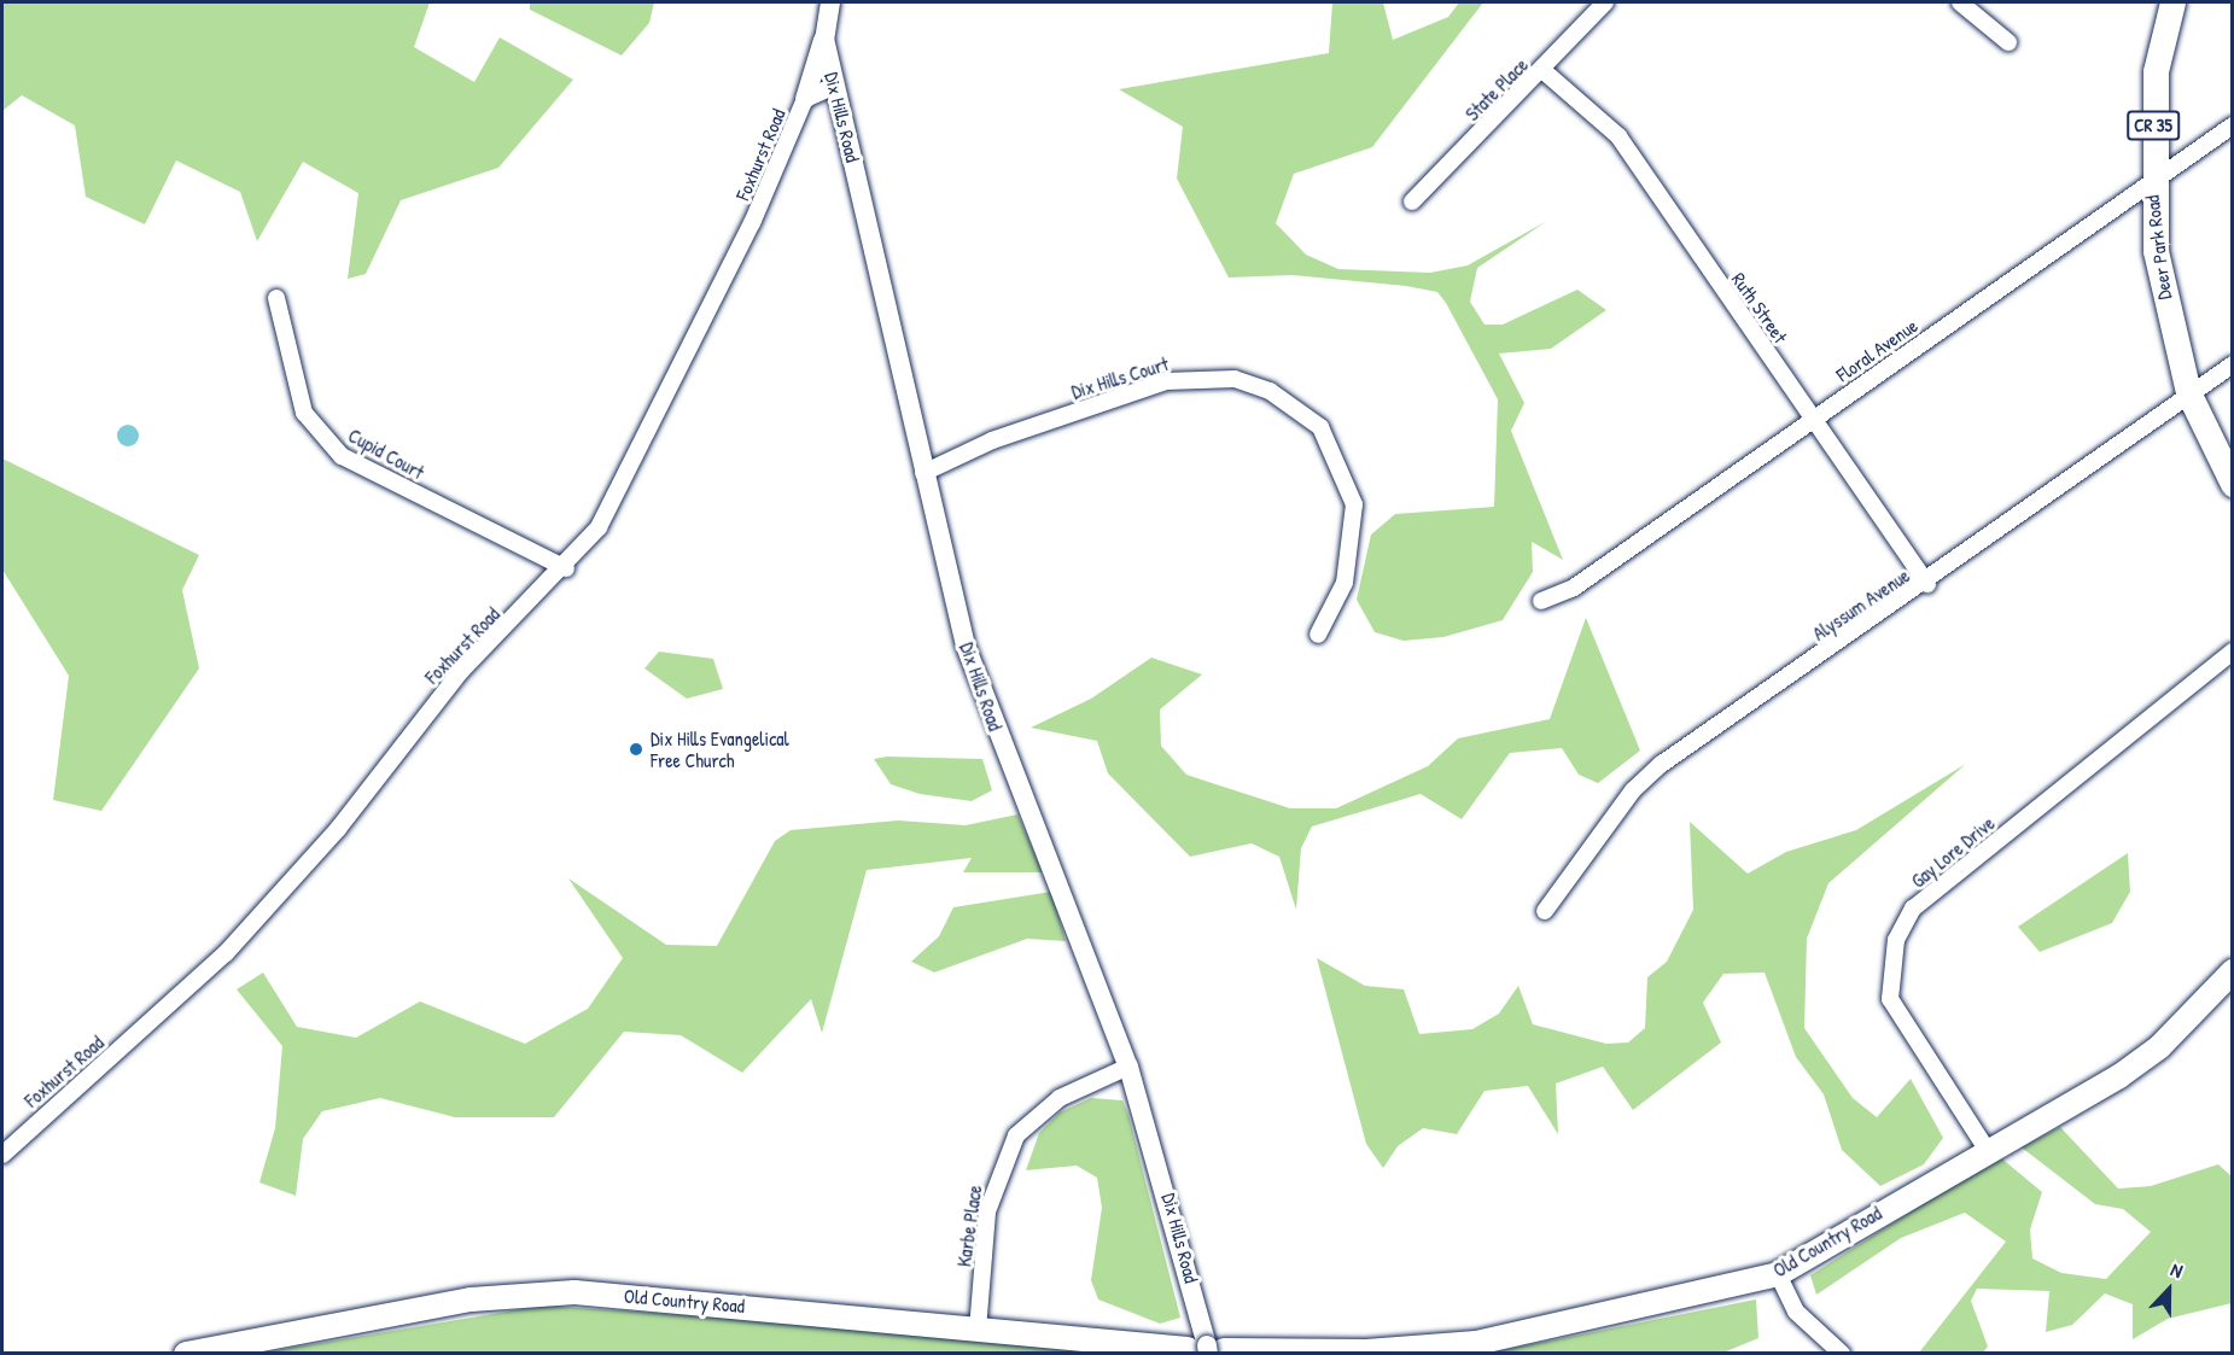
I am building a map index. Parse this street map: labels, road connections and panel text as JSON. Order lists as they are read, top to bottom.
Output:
{
  "streets": {
    "main road": ["CR 35", "Deer Park Road", "Old Country Road"],
    "street": [
      "State Place",
      "Dix Hills Road",
      "Foxhurst Road",
      "Ruth Street",
      "Floral Avenue",
      "Dix Hills Court",
      "Cupid Court",
      "Alyssum Avenue",
      "Gay Lore Drive",
      "Karbe Place"
    ]
  },
  "crossings": [
    ["State Place", "Ruth Street"],
    ["Dix Hills Road", "Foxhurst Road"],
    ["Dix Hills Road", "Dix Hills Court"],
    ["Dix Hills Road", "Karbe Place"],
    ["Dix Hills Road", "Old Country Road"],
    ["Foxhurst Road", "Cupid Court"],
    ["Deer Park Road", "Floral Avenue"],
    ["Deer Park Road", "Alyssum Avenue"],
    ["Ruth Street", "Floral Avenue"],
    ["Ruth Street", "Alyssum Avenue"],
    ["Gay Lore Drive", "Old Country Road"],
    ["Karbe Place", "Old Country Road"]
  ],
  "places": ["Dix Hills Evangelical Free Church"],
  "north": "top"
}
